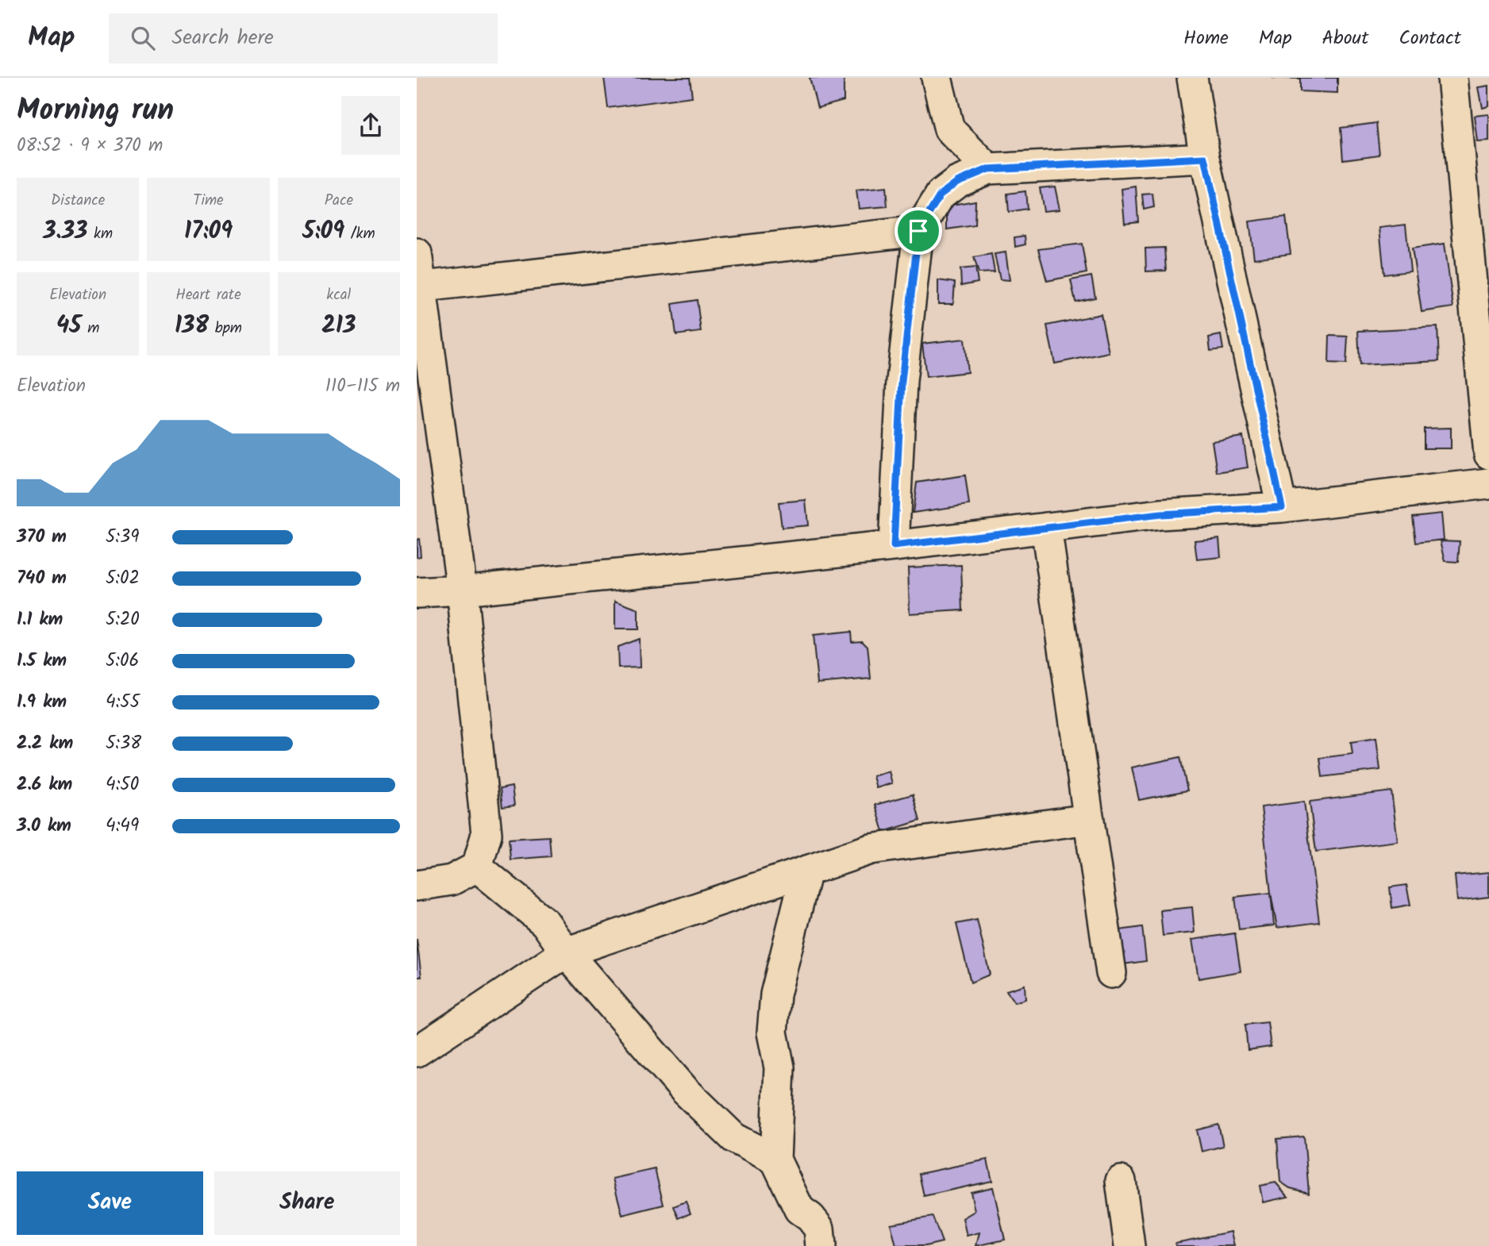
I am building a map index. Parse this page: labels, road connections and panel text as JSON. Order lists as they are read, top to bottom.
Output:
{
  "page": {
    "header": "Map",
    "search": "Search here",
    "nav": [
      "Home",
      "Map",
      "About",
      "Contact"
    ],
    "heading": ["Morning run", "08:52 · 9 × 370 m"],
    "stats": [
      ["Distance", "3.33 km"],
      ["Time", "17:09"],
      ["Pace", "5:09 /km"],
      ["Elevation", "45 m"],
      ["Heart rate", "138 bpm"],
      ["kcal", "213"]
    ],
    "chart": ["Elevation", "110–115 m"],
    "list": [
      {
        "name": "370 m",
        "note": "5:39"
      },
      {
        "name": "740 m",
        "note": "5:02"
      },
      {
        "name": "1.1 km",
        "note": "5:20"
      },
      {
        "name": "1.5 km",
        "note": "5:06"
      },
      {
        "name": "1.9 km",
        "note": "4:55"
      },
      {
        "name": "2.2 km",
        "note": "5:38"
      },
      {
        "name": "2.6 km",
        "note": "4:50"
      },
      {
        "name": "3.0 km",
        "note": "4:49"
      }
    ],
    "buttons": ["Save", "Share"]
  }
}
